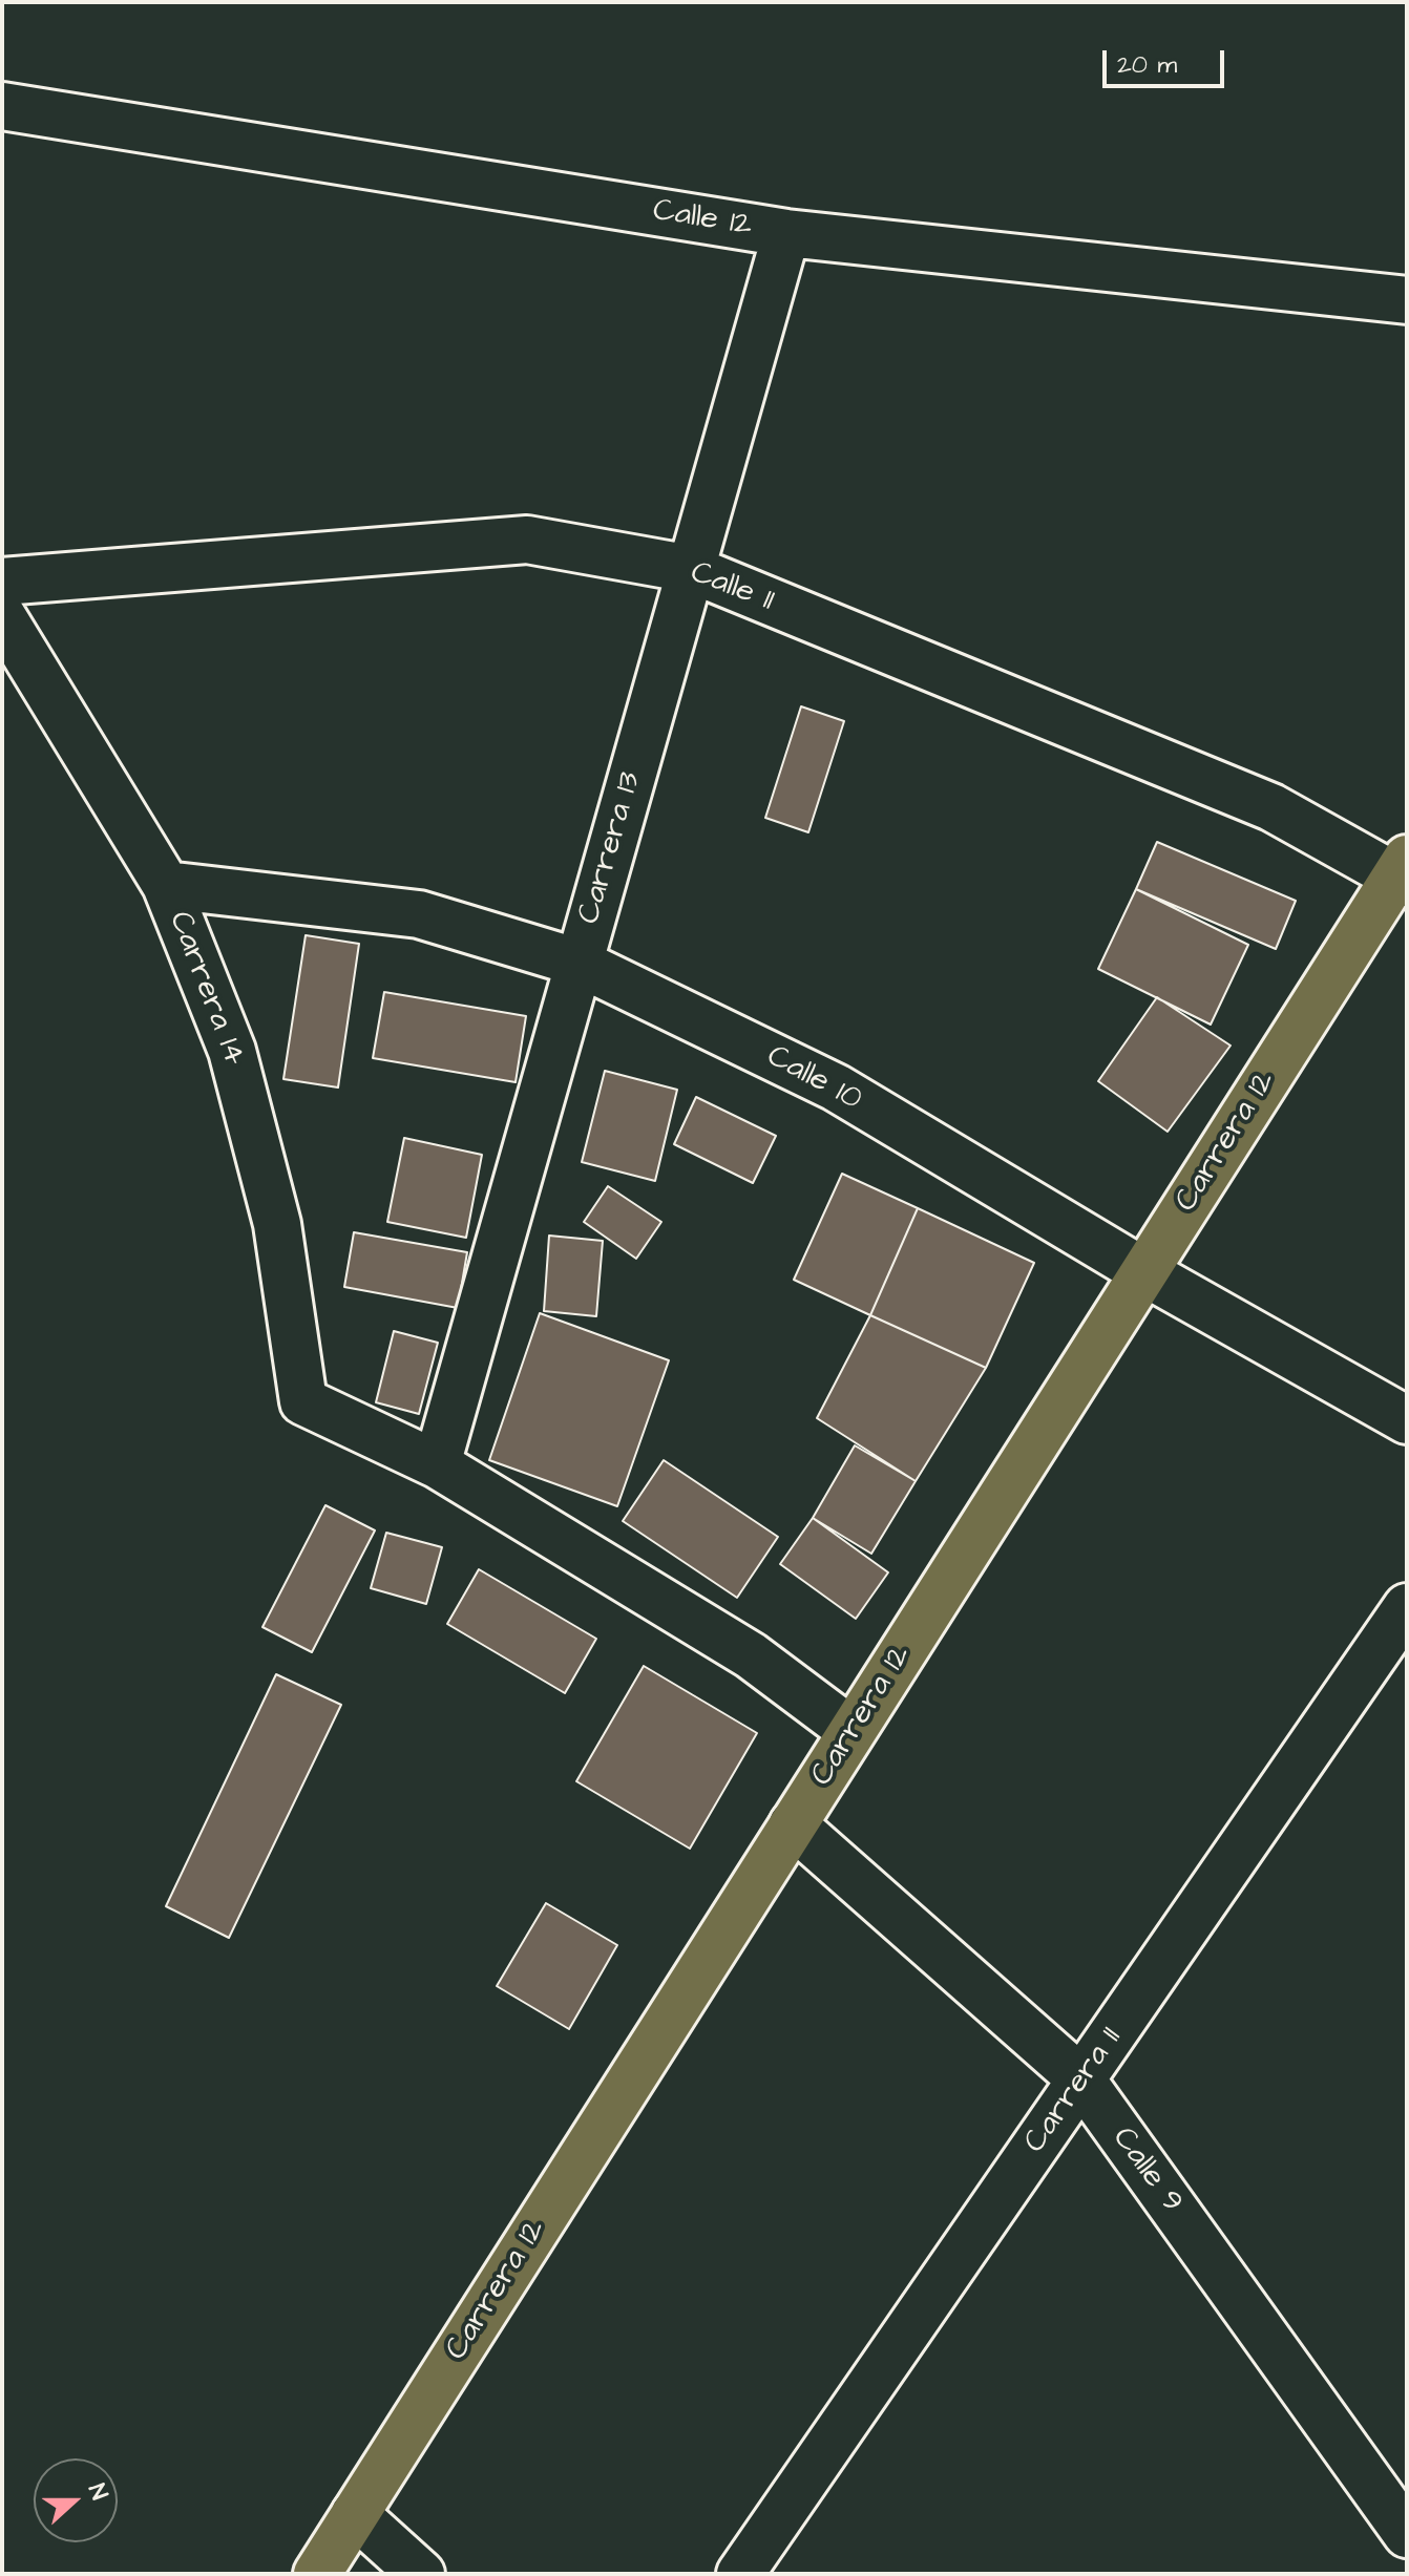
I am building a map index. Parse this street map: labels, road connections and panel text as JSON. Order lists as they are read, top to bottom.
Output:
{
  "streets": {
    "highway": ["Carrera 12"],
    "street": [
      "Calle 12",
      "Calle 11",
      "Carrera 13",
      "Carrera 14",
      "Calle 10",
      "Carrera 11",
      "Calle 9"
    ]
  },
  "crossings": [
    ["Calle 12", "Carrera 13"],
    ["Calle 11", "Carrera 13"],
    ["Calle 11", "Carrera 12"],
    ["Carrera 13", "Carrera 14"],
    ["Carrera 13", "Calle 10"],
    ["Carrera 14", "Calle 10"],
    ["Calle 10", "Carrera 12"],
    ["Carrera 12", "Calle 9"],
    ["Carrera 11", "Calle 9"]
  ],
  "scale_bar": "20 m",
  "north": "right"
}
